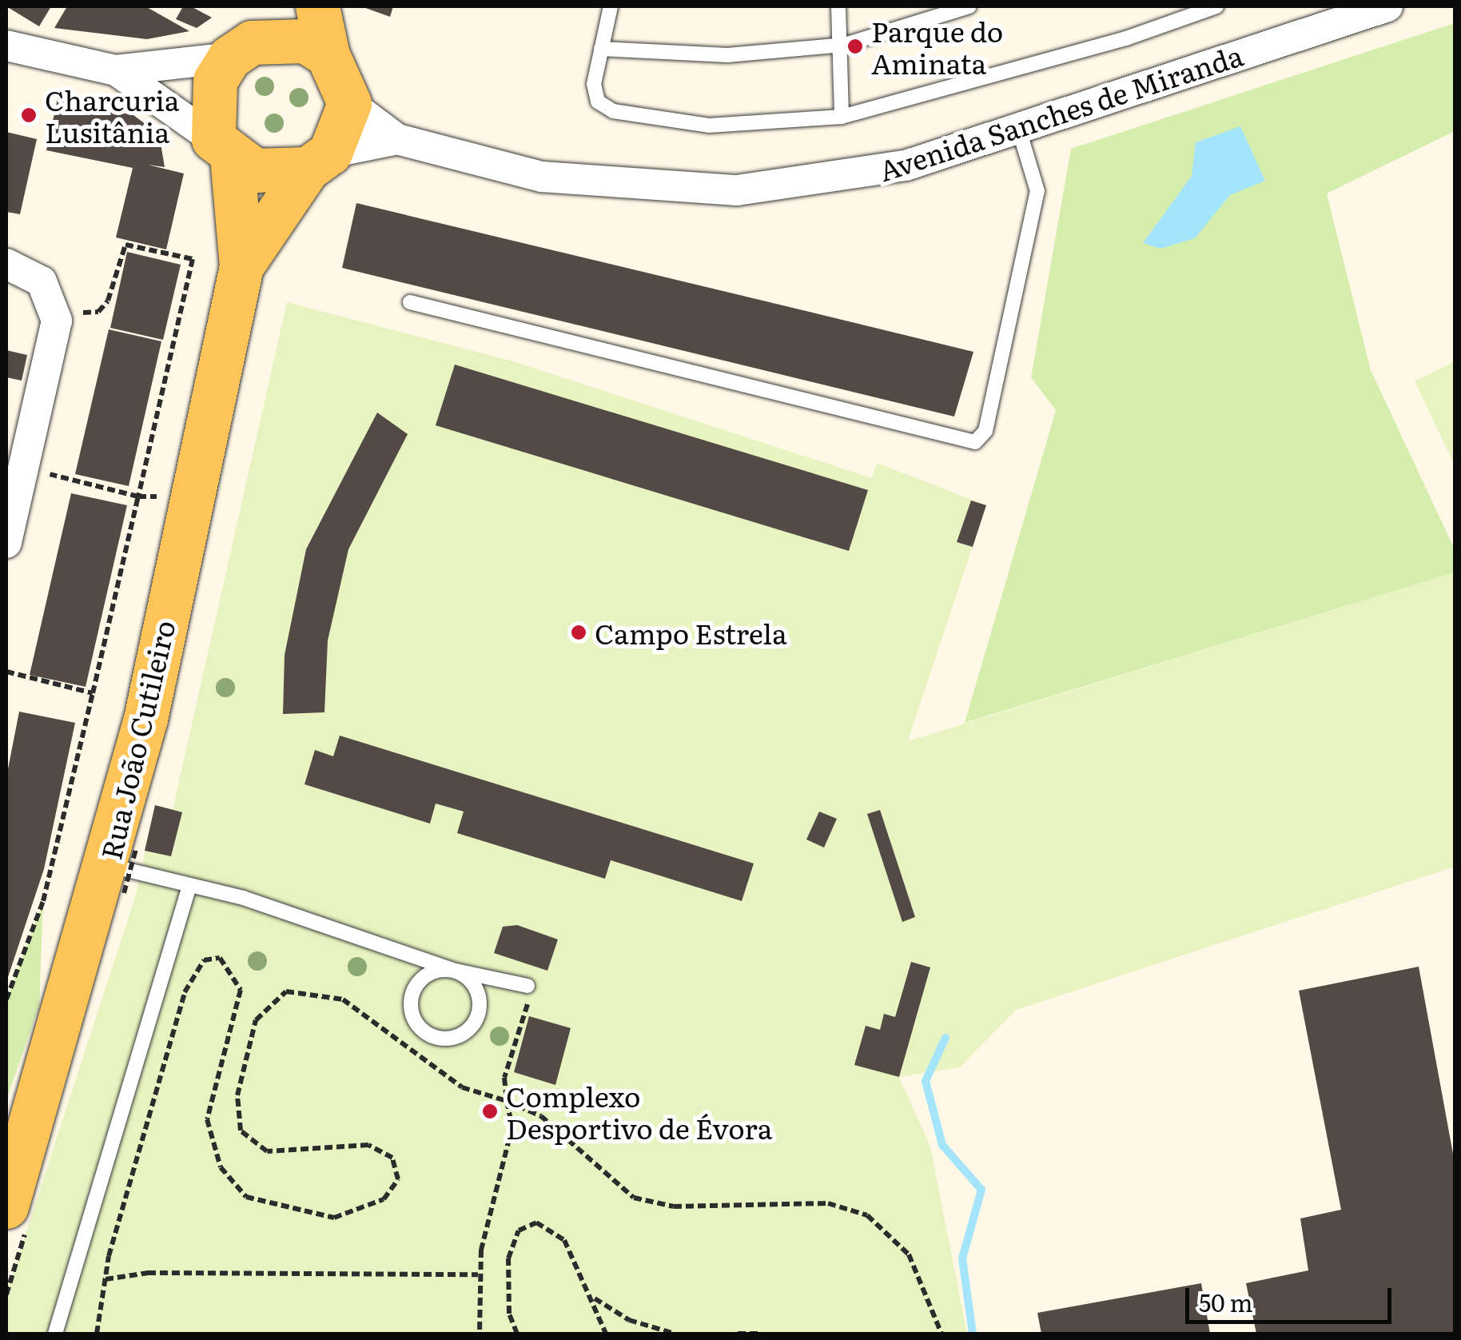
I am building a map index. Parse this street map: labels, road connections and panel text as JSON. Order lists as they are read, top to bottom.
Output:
{
  "streets": {
    "main road": ["Rua João Cutileiro"],
    "street": ["Avenida Sanches de Miranda"]
  },
  "crossings": [
    ["Avenida Sanches de Miranda", "Rua João Cutileiro"]
  ],
  "places": [
    "Parque do Aminata",
    "Charcuria Lusitânia",
    "Campo Estrela",
    "Complexo Desportivo de Évora"
  ],
  "scale_bar": "50 m"
}
